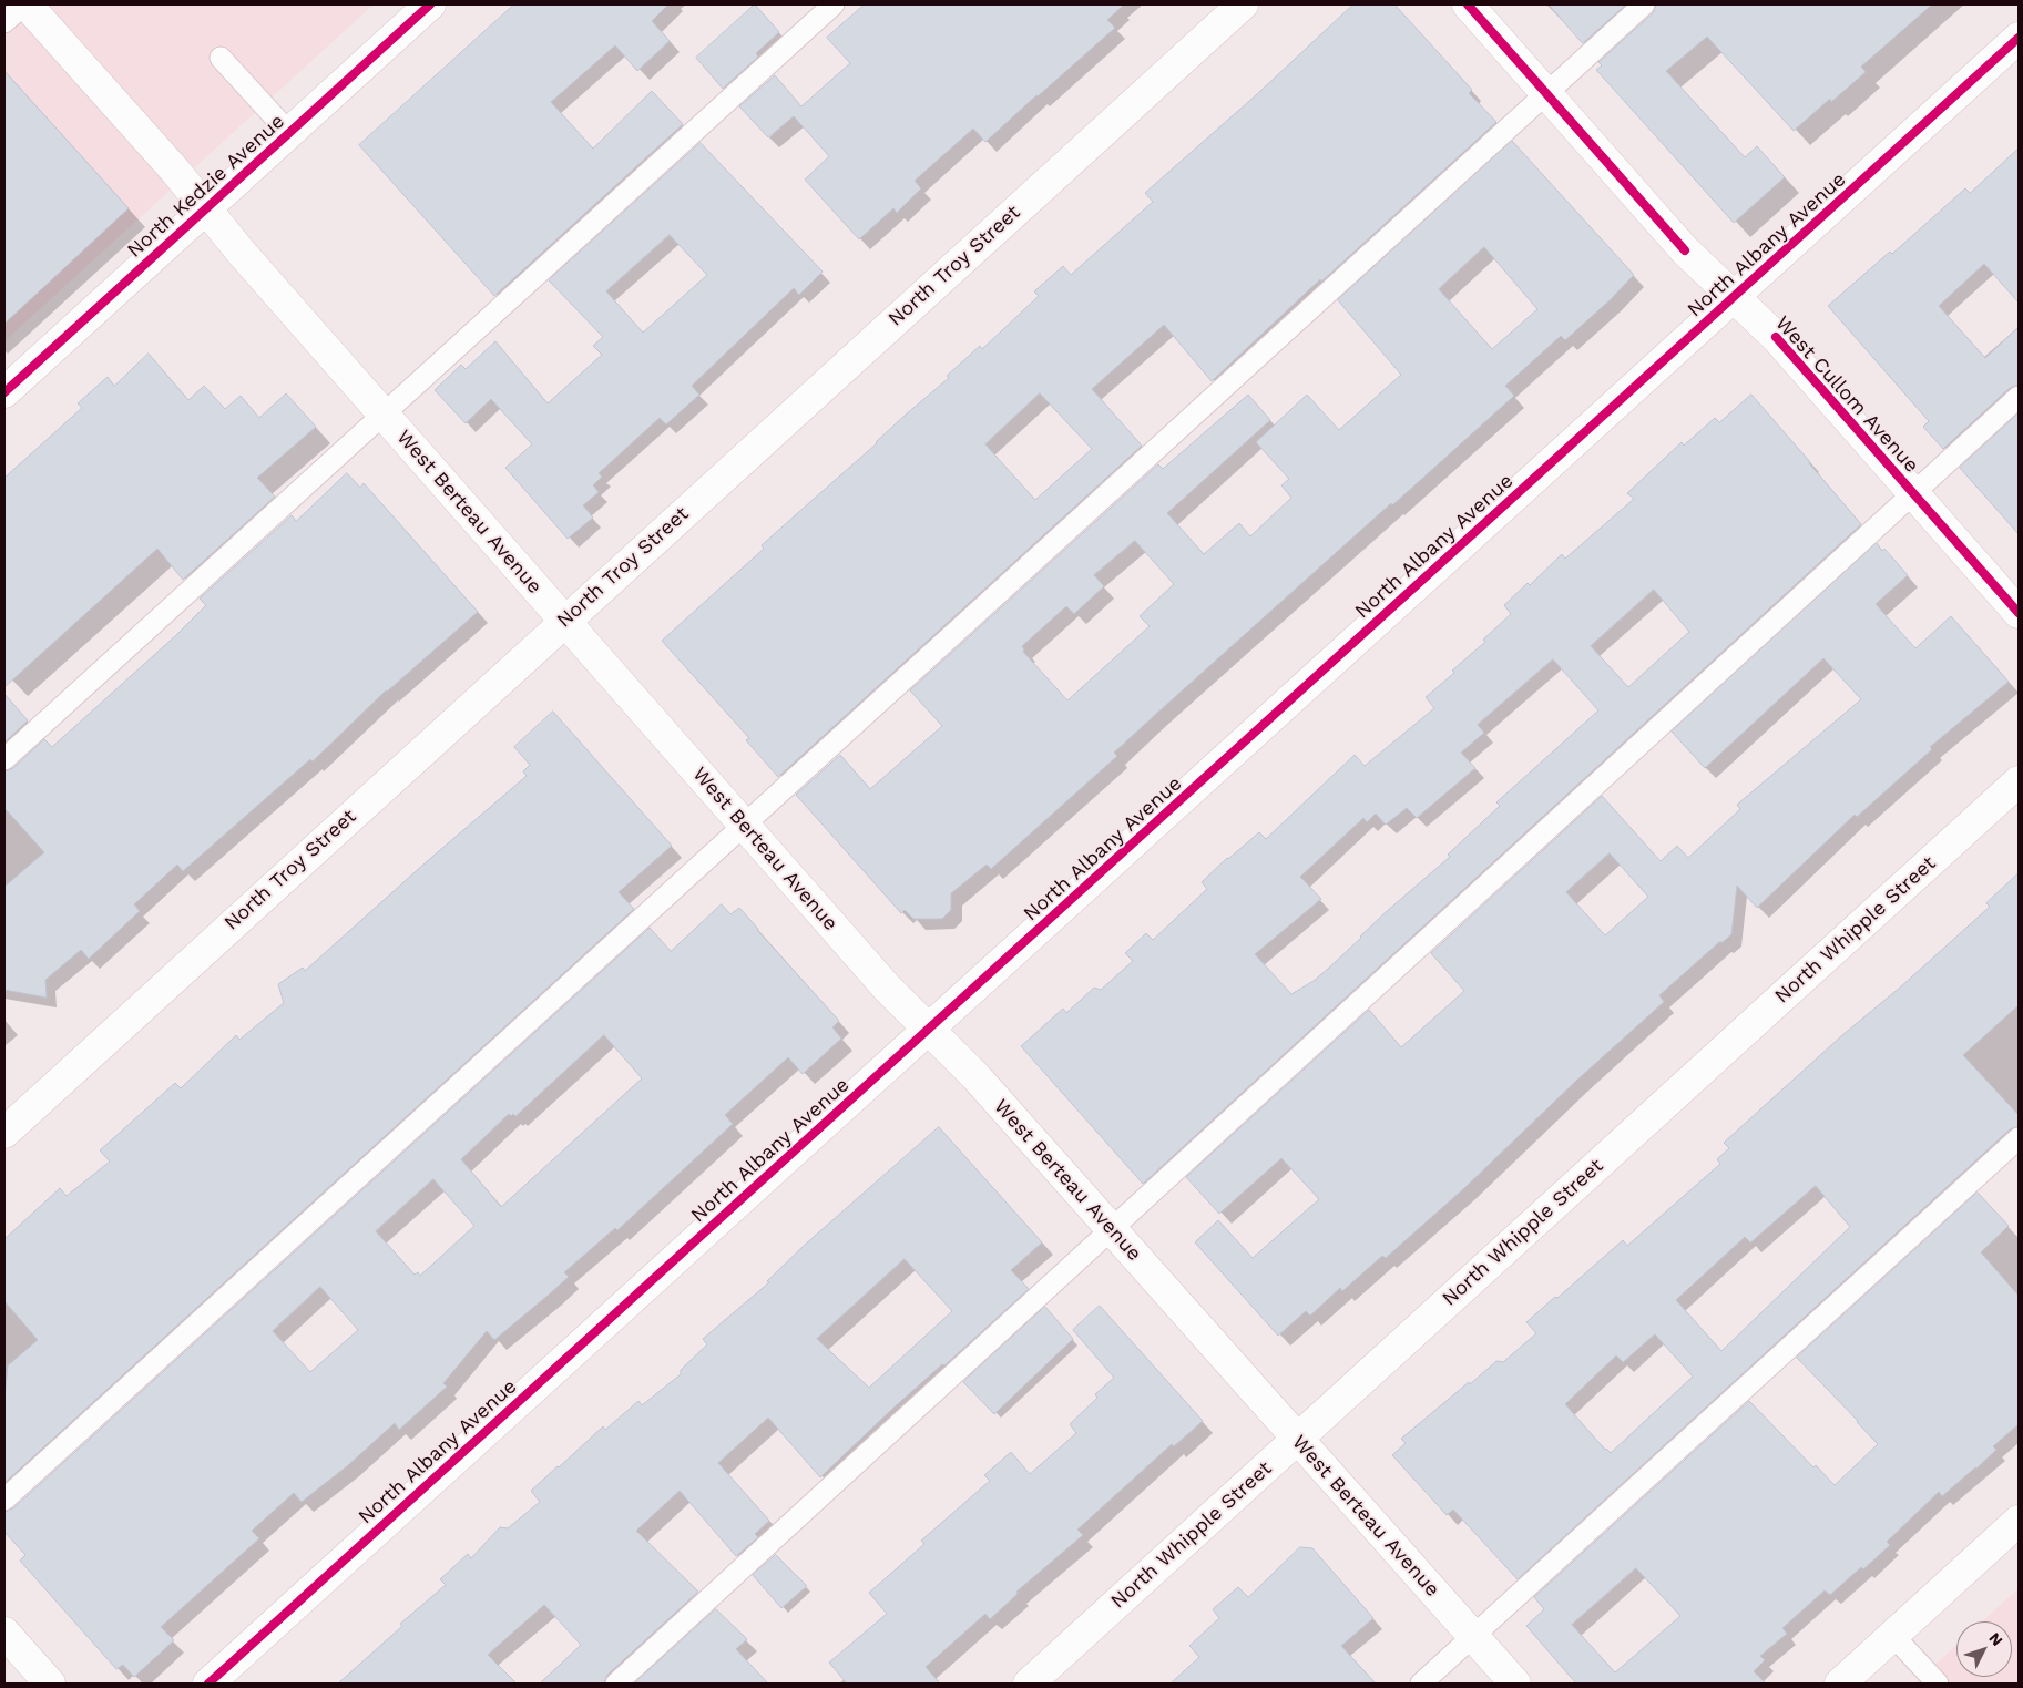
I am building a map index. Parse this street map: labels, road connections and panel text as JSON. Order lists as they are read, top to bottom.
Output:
{
  "streets": {
    "street": [
      "North Kedzie Avenue",
      "North Albany Avenue",
      "North Troy Street",
      "West Cullom Avenue",
      "West Berteau Avenue",
      "North Whipple Street"
    ]
  },
  "crossings": [
    ["North Kedzie Avenue", "West Berteau Avenue"],
    ["North Albany Avenue", "West Cullom Avenue"],
    ["North Albany Avenue", "West Berteau Avenue"],
    ["North Troy Street", "West Berteau Avenue"],
    ["West Berteau Avenue", "North Whipple Street"]
  ],
  "north": "top right"
}
